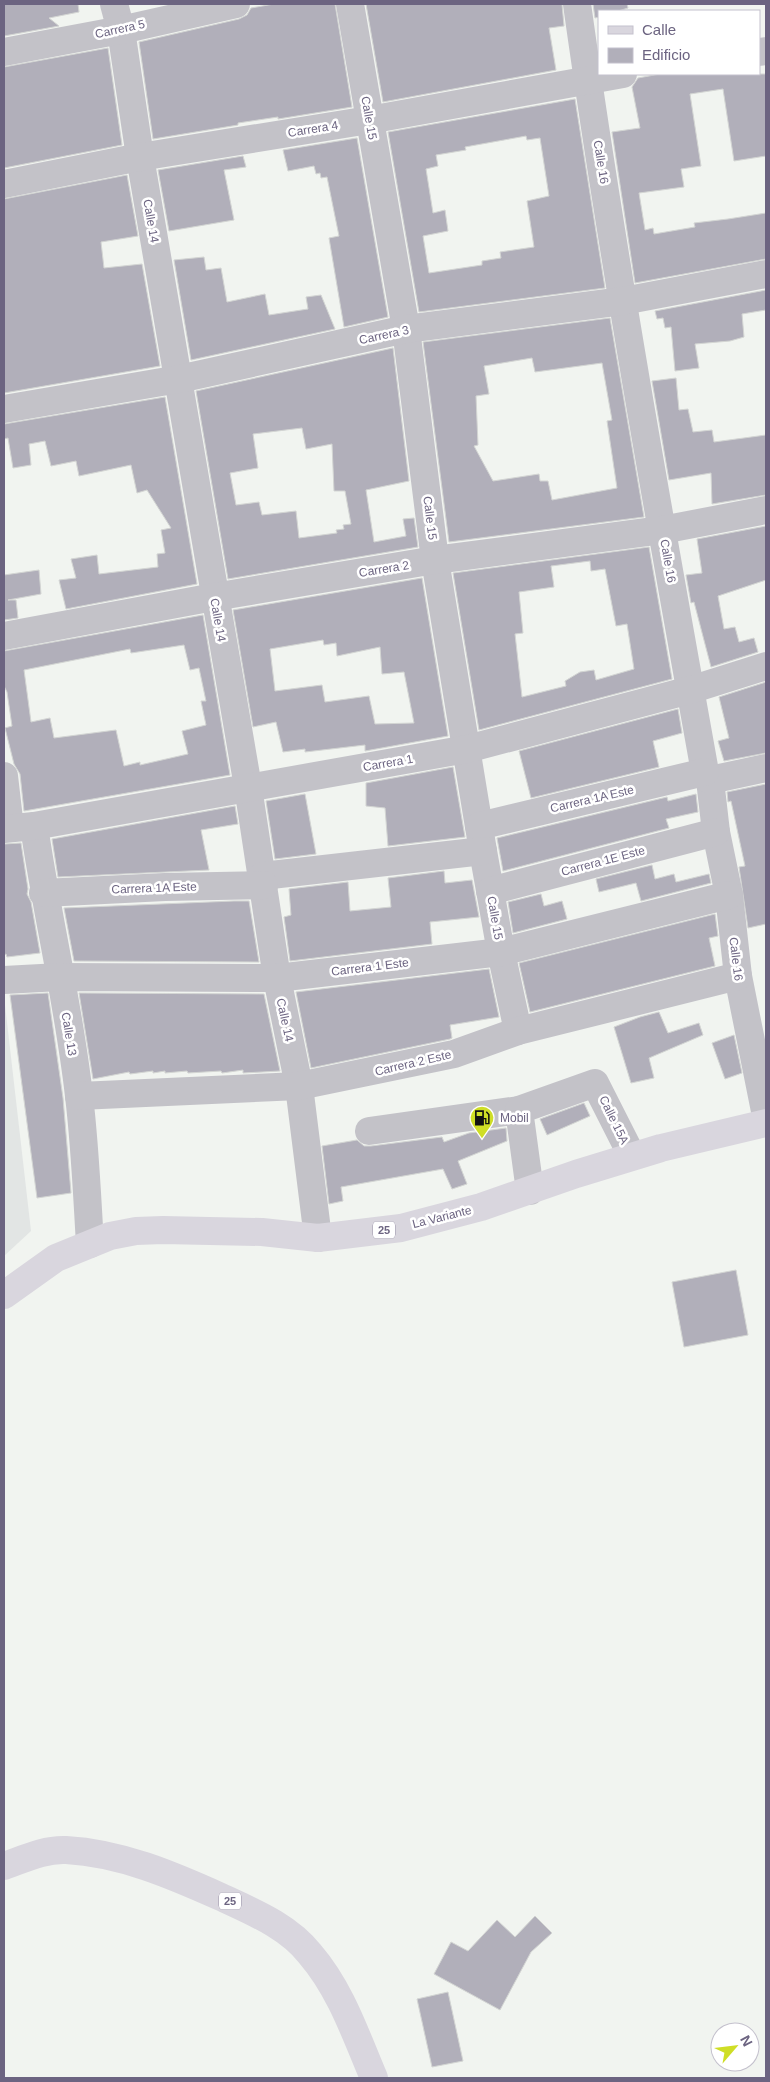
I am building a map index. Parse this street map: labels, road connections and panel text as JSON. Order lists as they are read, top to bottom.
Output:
{
  "streets": {
    "main road": ["La Variante", "25"],
    "street": [
      "Carrera 5",
      "Calle 15",
      "Carrera 4",
      "Calle 16",
      "Calle 14",
      "Carrera 3",
      "Carrera 2",
      "Carrera 1",
      "Carrera 1A Este",
      "Carrera 1E Este",
      "Carrera 1 Este",
      "Calle 13",
      "Carrera 2 Este",
      "Calle 15A"
    ]
  },
  "crossings": [
    ["Carrera 5", "Calle 14"],
    ["Calle 15", "Carrera 4"],
    ["Calle 15", "Carrera 3"],
    ["Calle 15", "Carrera 2"],
    ["Calle 15", "Carrera 1"],
    ["Calle 15", "Carrera 1A Este"],
    ["Calle 15", "Carrera 1E Este"],
    ["Calle 15", "Carrera 1 Este"],
    ["Calle 15", "Carrera 2 Este"],
    ["Carrera 4", "Calle 16"],
    ["Carrera 4", "Calle 14"],
    ["Calle 16", "Carrera 3"],
    ["Calle 16", "Carrera 2"],
    ["Calle 16", "Carrera 1"],
    ["Calle 16", "Carrera 1A Este"],
    ["Calle 16", "Carrera 1E Este"],
    ["Calle 16", "Carrera 1 Este"],
    ["Calle 16", "Carrera 2 Este"],
    ["Calle 14", "Carrera 3"],
    ["Calle 14", "Carrera 2"],
    ["Calle 14", "Carrera 1"],
    ["Calle 14", "Carrera 1A Este"],
    ["Calle 14", "Carrera 1 Este"],
    ["Calle 14", "Carrera 2 Este"],
    ["Calle 14", "La Variante"],
    ["Carrera 1", "Calle 13"],
    ["Carrera 1A Este", "Calle 13"],
    ["Carrera 1 Este", "Calle 13"],
    ["Calle 13", "Carrera 2 Este"],
    ["Calle 13", "La Variante"],
    ["Calle 15A", "La Variante"]
  ],
  "places": {
    "fuel station": ["Mobil"]
  },
  "legend": ["Calle", "Edificio"],
  "north": "top right"
}
